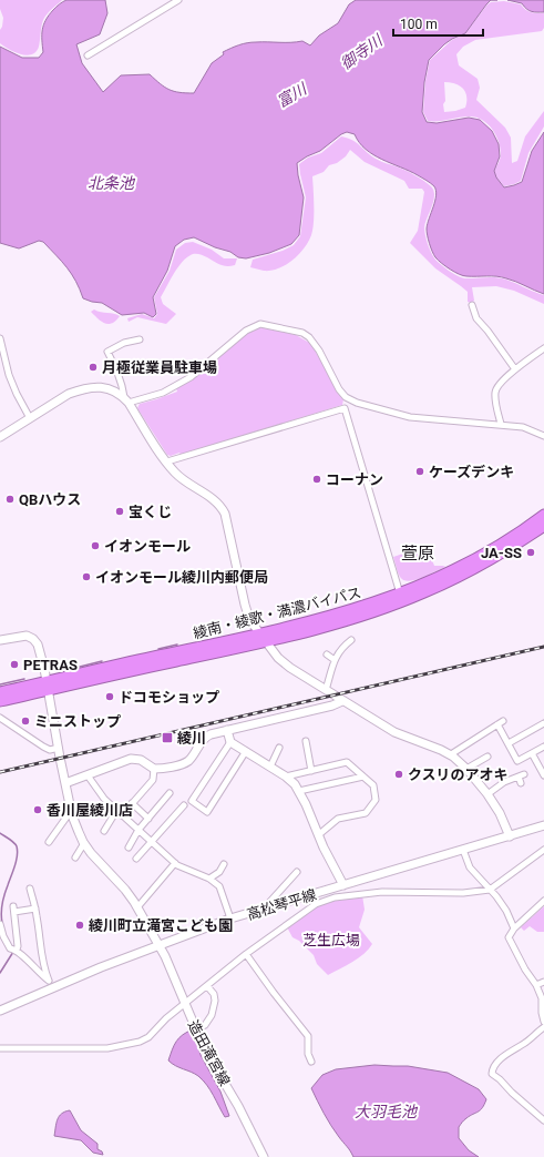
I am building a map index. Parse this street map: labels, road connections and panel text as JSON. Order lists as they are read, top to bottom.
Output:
{
  "streets": {
    "highway": ["綾南・綾歌・満濃バイパス"],
    "street": ["高松琴平線", "造田滝宮線"]
  },
  "crossings": [
    ["綾南・綾歌・満濃バイパス", "造田滝宮線"],
    ["高松琴平線", "造田滝宮線"]
  ],
  "districts": ["萱原"],
  "water": [
    "御寺川",
    "富川",
    "北条池",
    "大羽毛池"
  ],
  "parks": ["芝生広場"],
  "places": {
    "other": [
      "月極従業員駐車場",
      "ケーズデンキ",
      "コーナン",
      "QBハウス",
      "宝くじ",
      "イオンモール",
      "JA-SS",
      "イオンモール綾川内郵便局",
      "PETRAS",
      "ドコモショップ",
      "ミニストップ",
      "クスリのアオキ",
      "香川屋綾川店",
      "綾川町立滝宮こども園"
    ],
    "transit": ["綾川"]
  },
  "scale_bar": "100 m"
}
